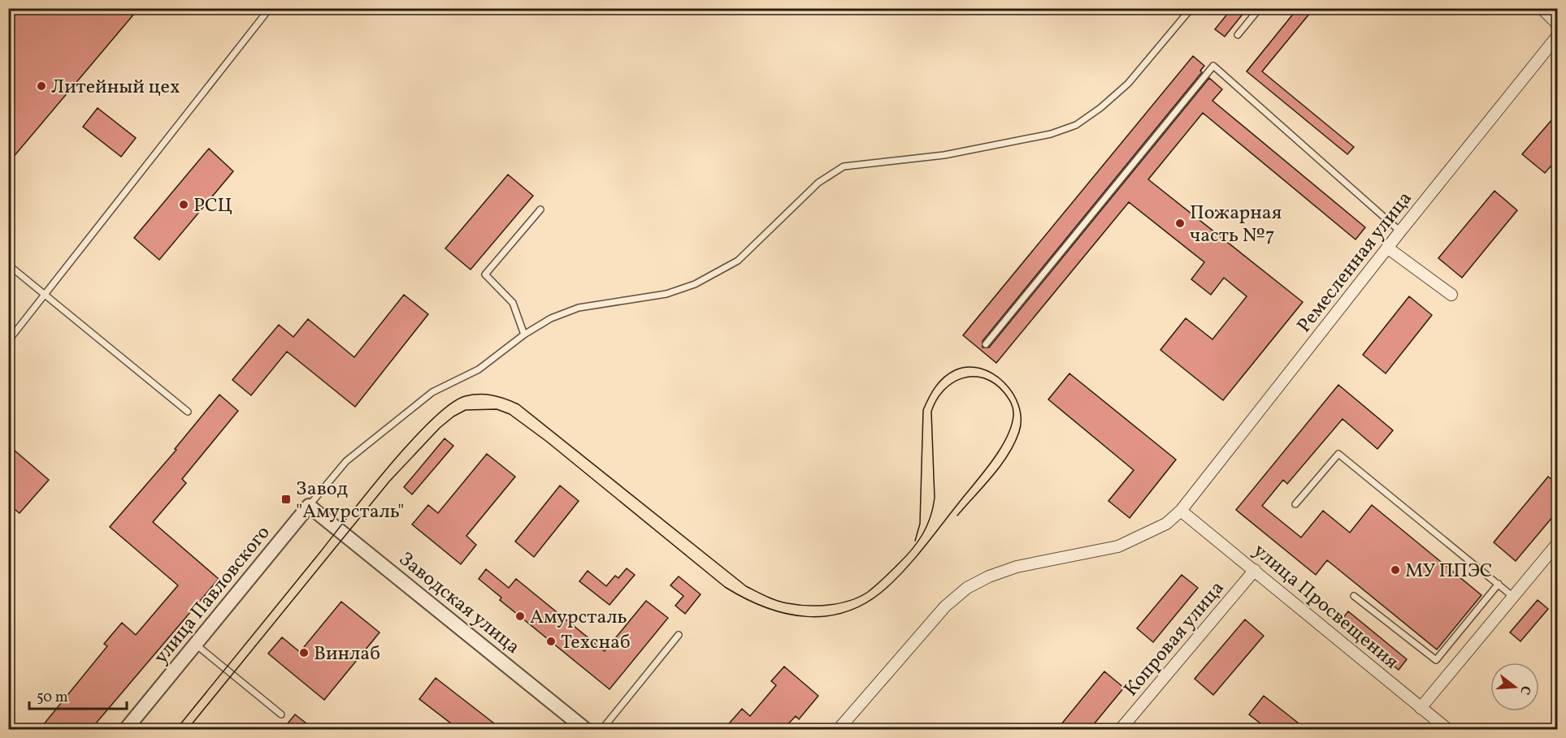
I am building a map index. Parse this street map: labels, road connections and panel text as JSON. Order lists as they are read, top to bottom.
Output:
{
  "streets": {
    "street": [
      "Ремесленная улица",
      "улица Павловского",
      "Заводская улица",
      "улица Просвещения",
      "Копровая улица"
    ]
  },
  "crossings": [
    ["Ремесленная улица", "улица Просвещения"],
    ["улица Павловского", "Заводская улица"],
    ["улица Просвещения", "Копровая улица"]
  ],
  "places": {
    "other": [
      "Литейный цех",
      "РСЦ",
      "Пожарная часть №7",
      "МУ ППЭС",
      "Амурсталь",
      "Техснаб",
      "Винлаб"
    ],
    "transit": ["Завод \"Амурсталь\""]
  },
  "scale_bar": "50 m",
  "north": "right"
}
